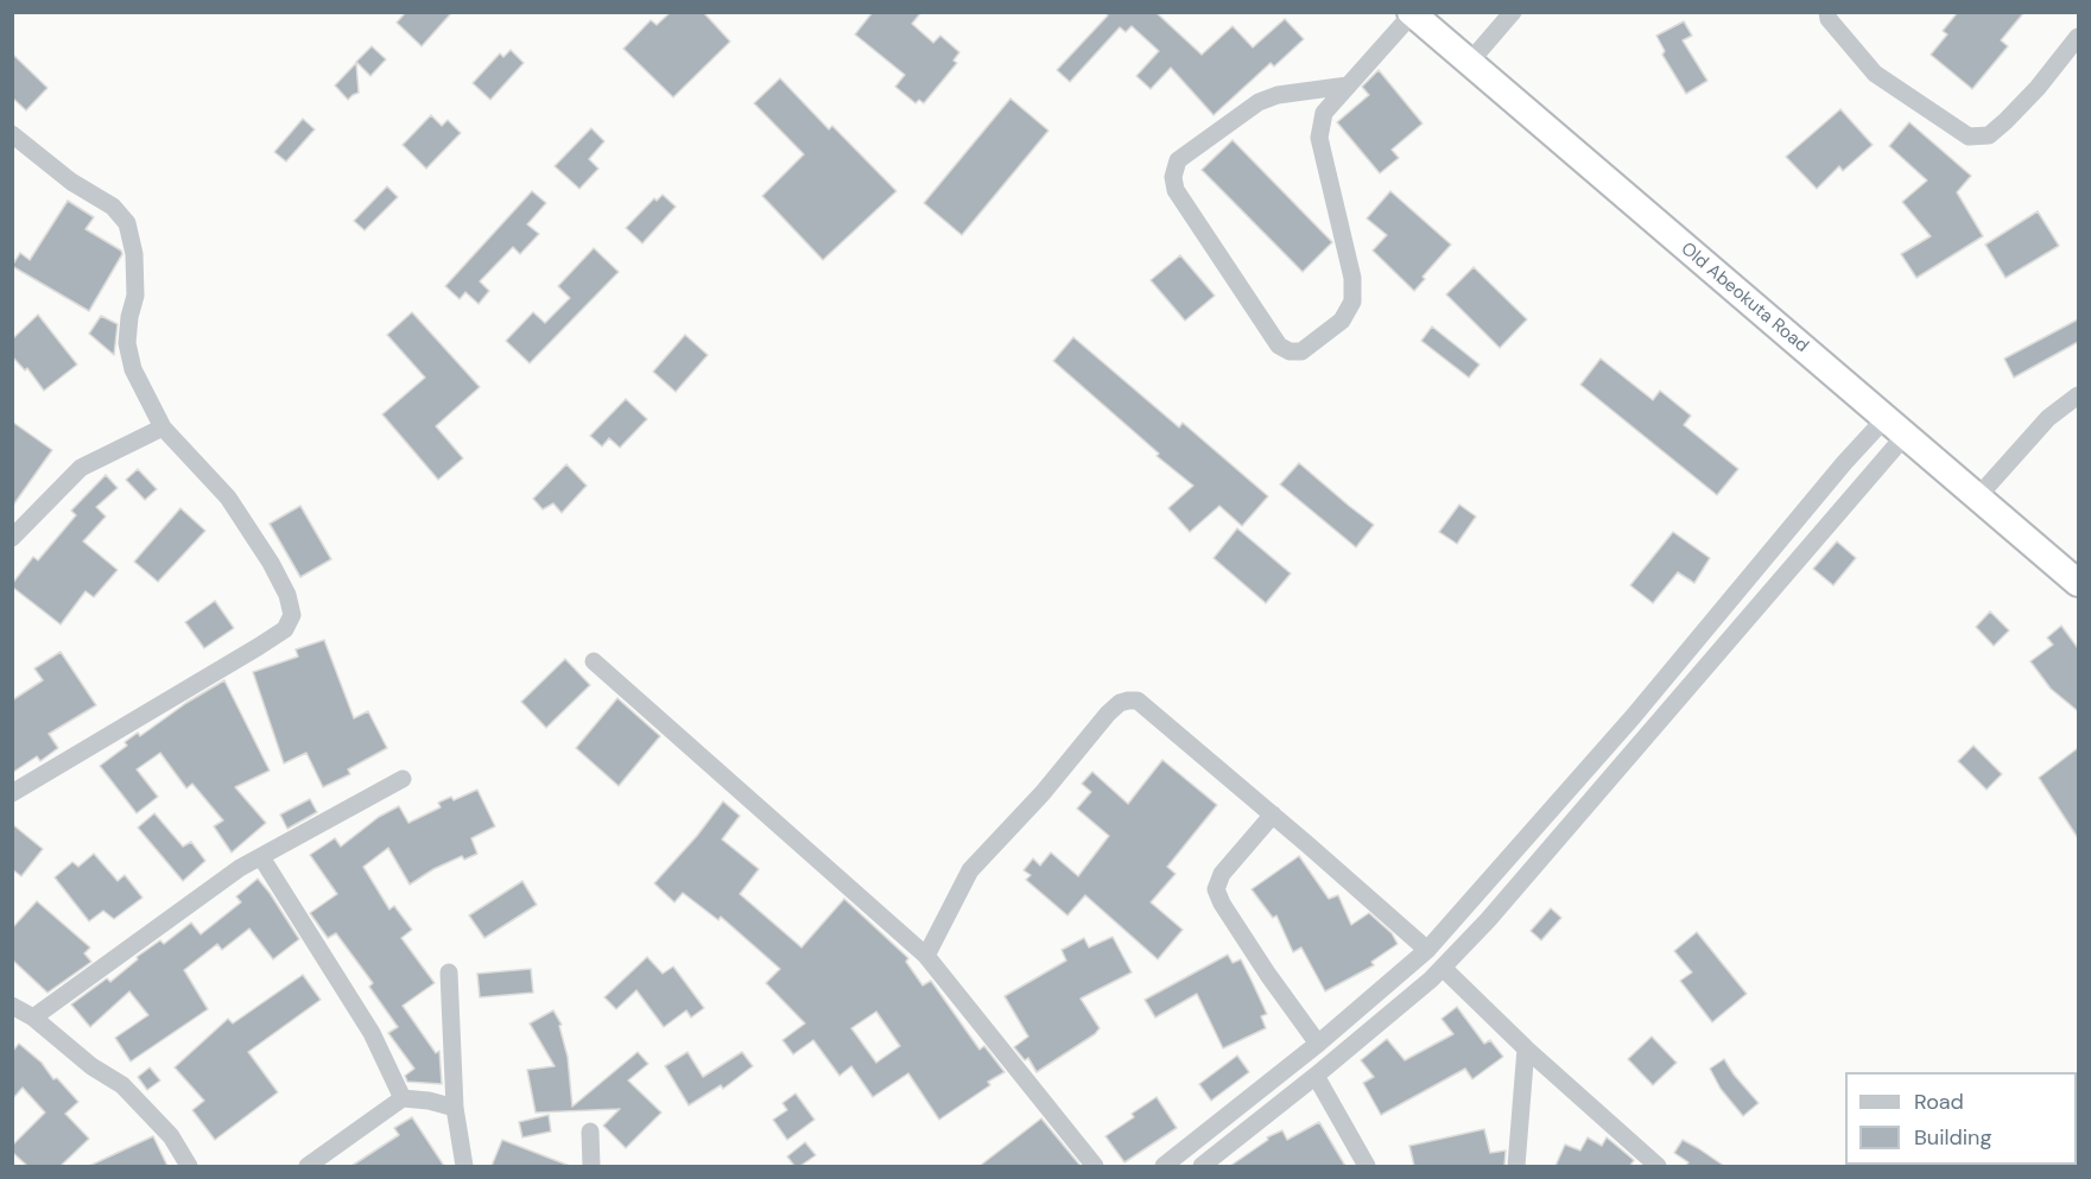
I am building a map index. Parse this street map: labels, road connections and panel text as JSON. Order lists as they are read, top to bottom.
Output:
{
  "streets": {
    "highway": ["Old Abeokuta Road"]
  },
  "legend": ["Road", "Building"]
}
